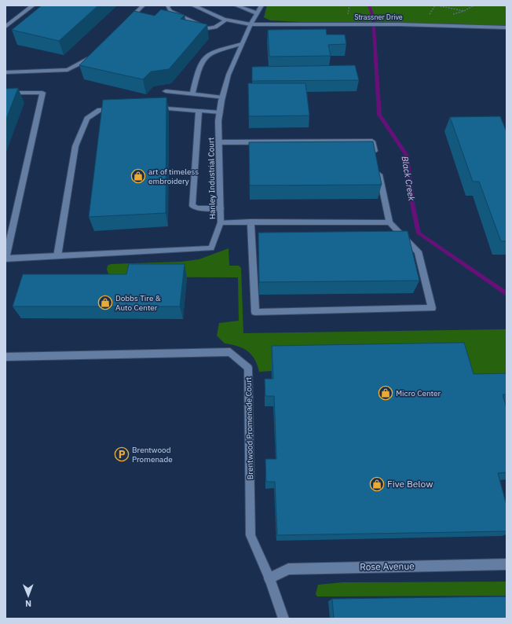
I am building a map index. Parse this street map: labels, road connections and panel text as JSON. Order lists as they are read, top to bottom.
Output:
{
  "streets": {
    "street": [
      "Strassner Drive",
      "Hanley Industrial Court",
      "Brentwood Promenade Court",
      "Rose Avenue"
    ]
  },
  "crossings": [
    ["Strassner Drive", "Hanley Industrial Court"],
    ["Brentwood Promenade Court", "Rose Avenue"]
  ],
  "water": ["Black Creek"],
  "places": {
    "shop": [
      "art of timeless embroidery",
      "Dobbs Tire & Auto Center",
      "Micro Center",
      "Five Below"
    ],
    "parking": ["Brentwood Promenade"]
  },
  "north": "bottom"
}
